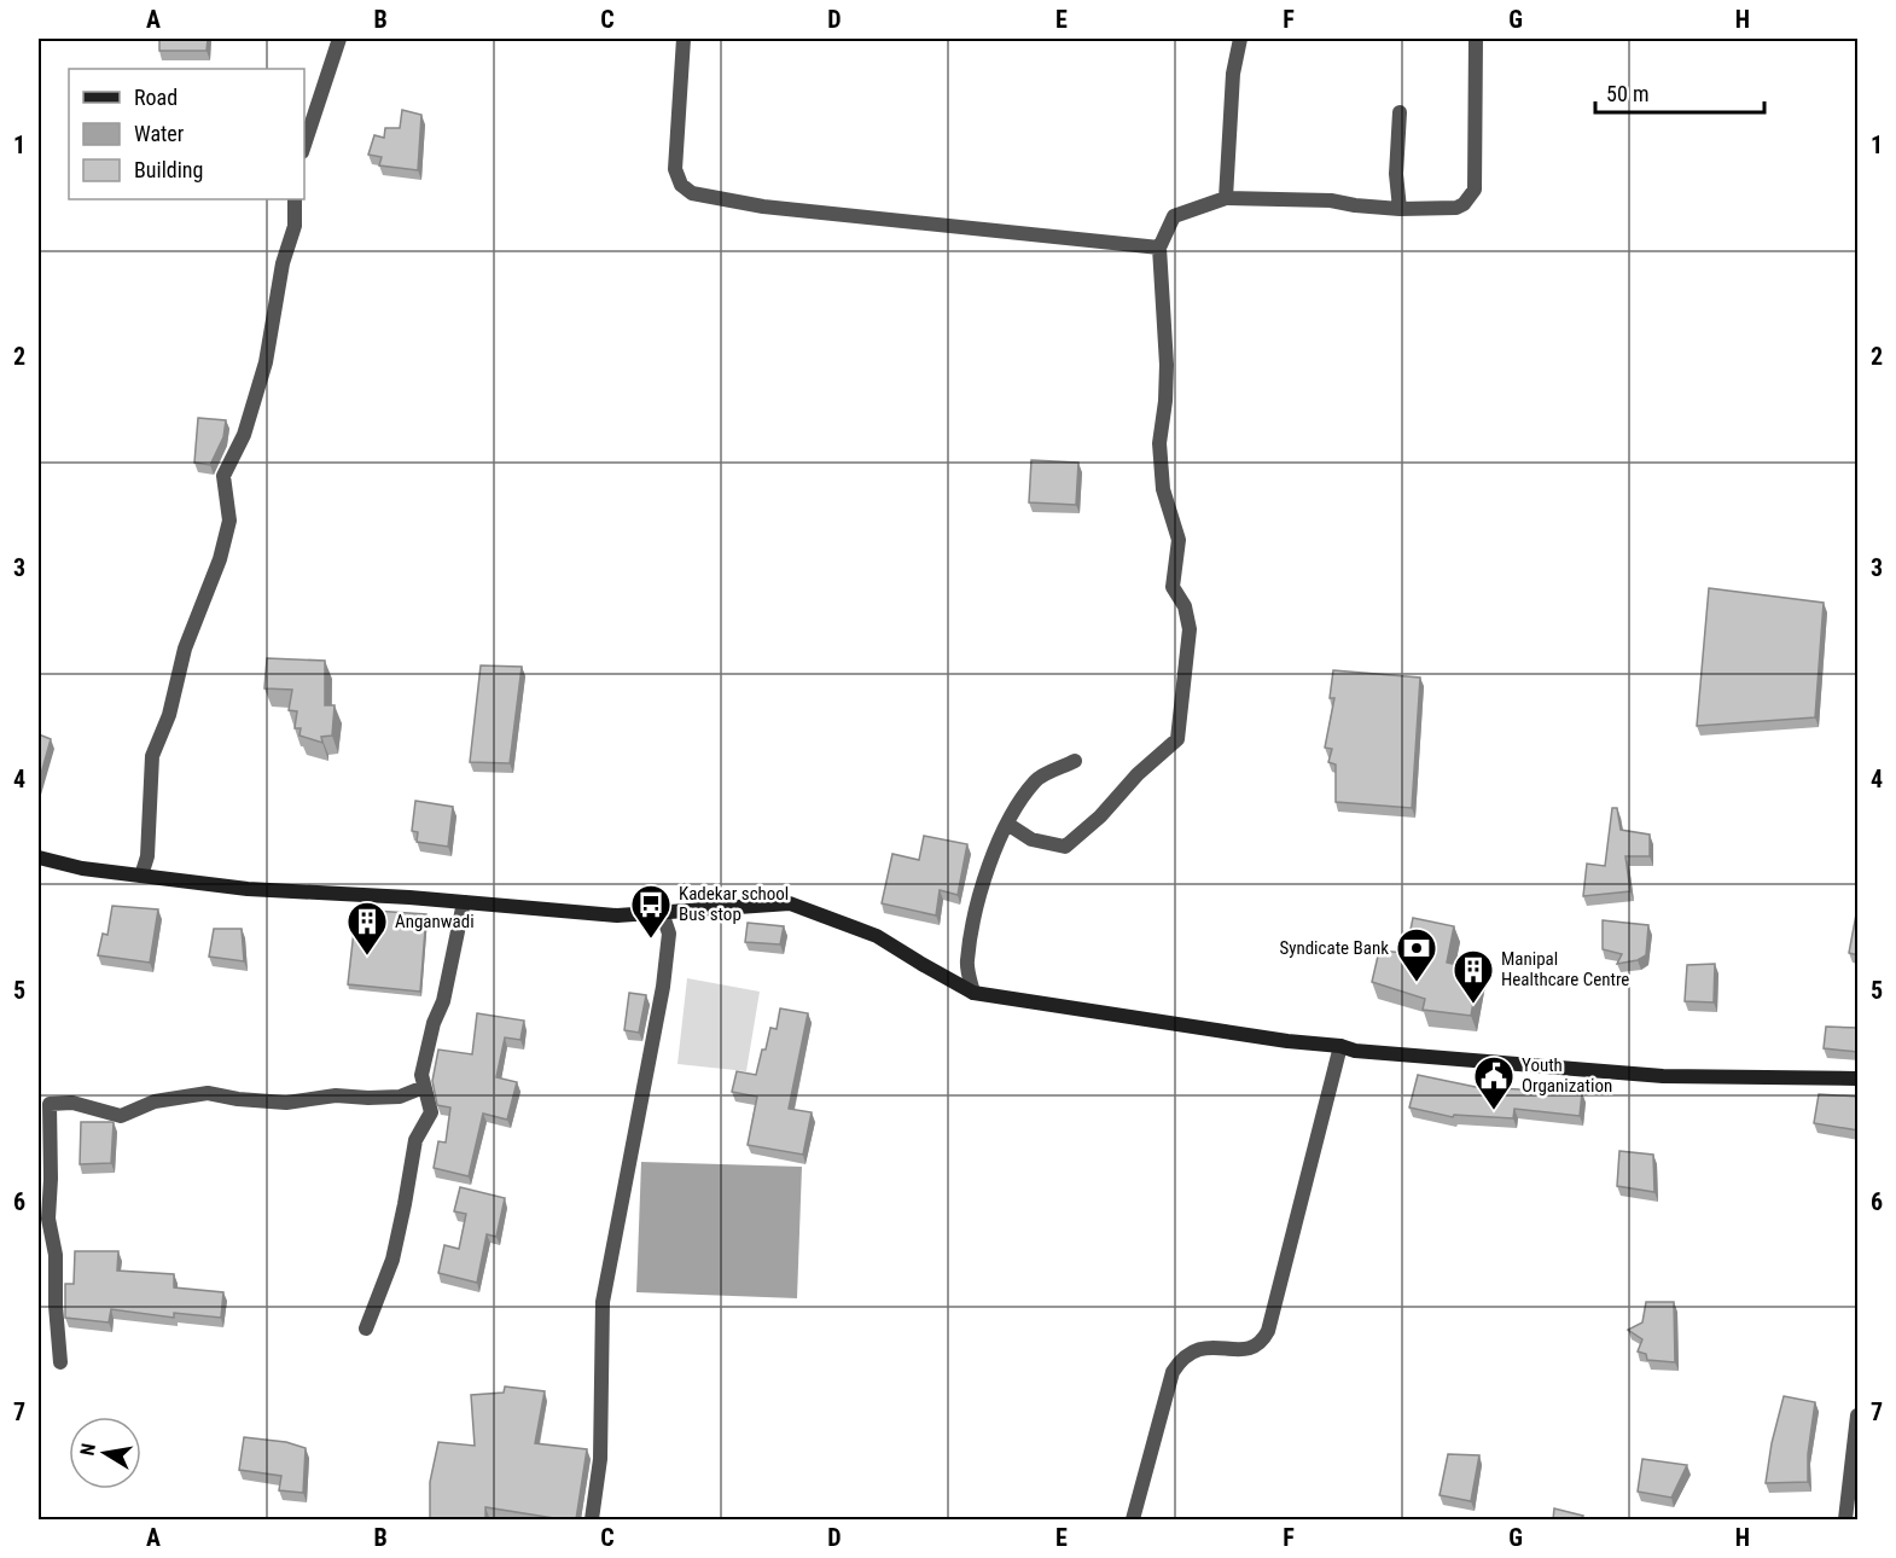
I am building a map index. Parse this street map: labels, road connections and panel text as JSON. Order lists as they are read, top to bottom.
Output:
{
  "places": {
    "bus stop": ["Kadekar school Bus stop"],
    "building": ["Anganwadi", "Manipal Healthcare Centre"],
    "bank": ["Syndicate Bank"],
    "public building": ["Youth Organization"]
  },
  "legend": ["Road", "Water", "Building"],
  "scale_bar": "50 m",
  "north": "left",
  "grid": {
    "columns": [
      "A",
      "B",
      "C",
      "D",
      "E",
      "F",
      "G",
      "H"
    ],
    "rows": [
      "1",
      "2",
      "3",
      "4",
      "5",
      "6",
      "7"
    ]
  }
}
